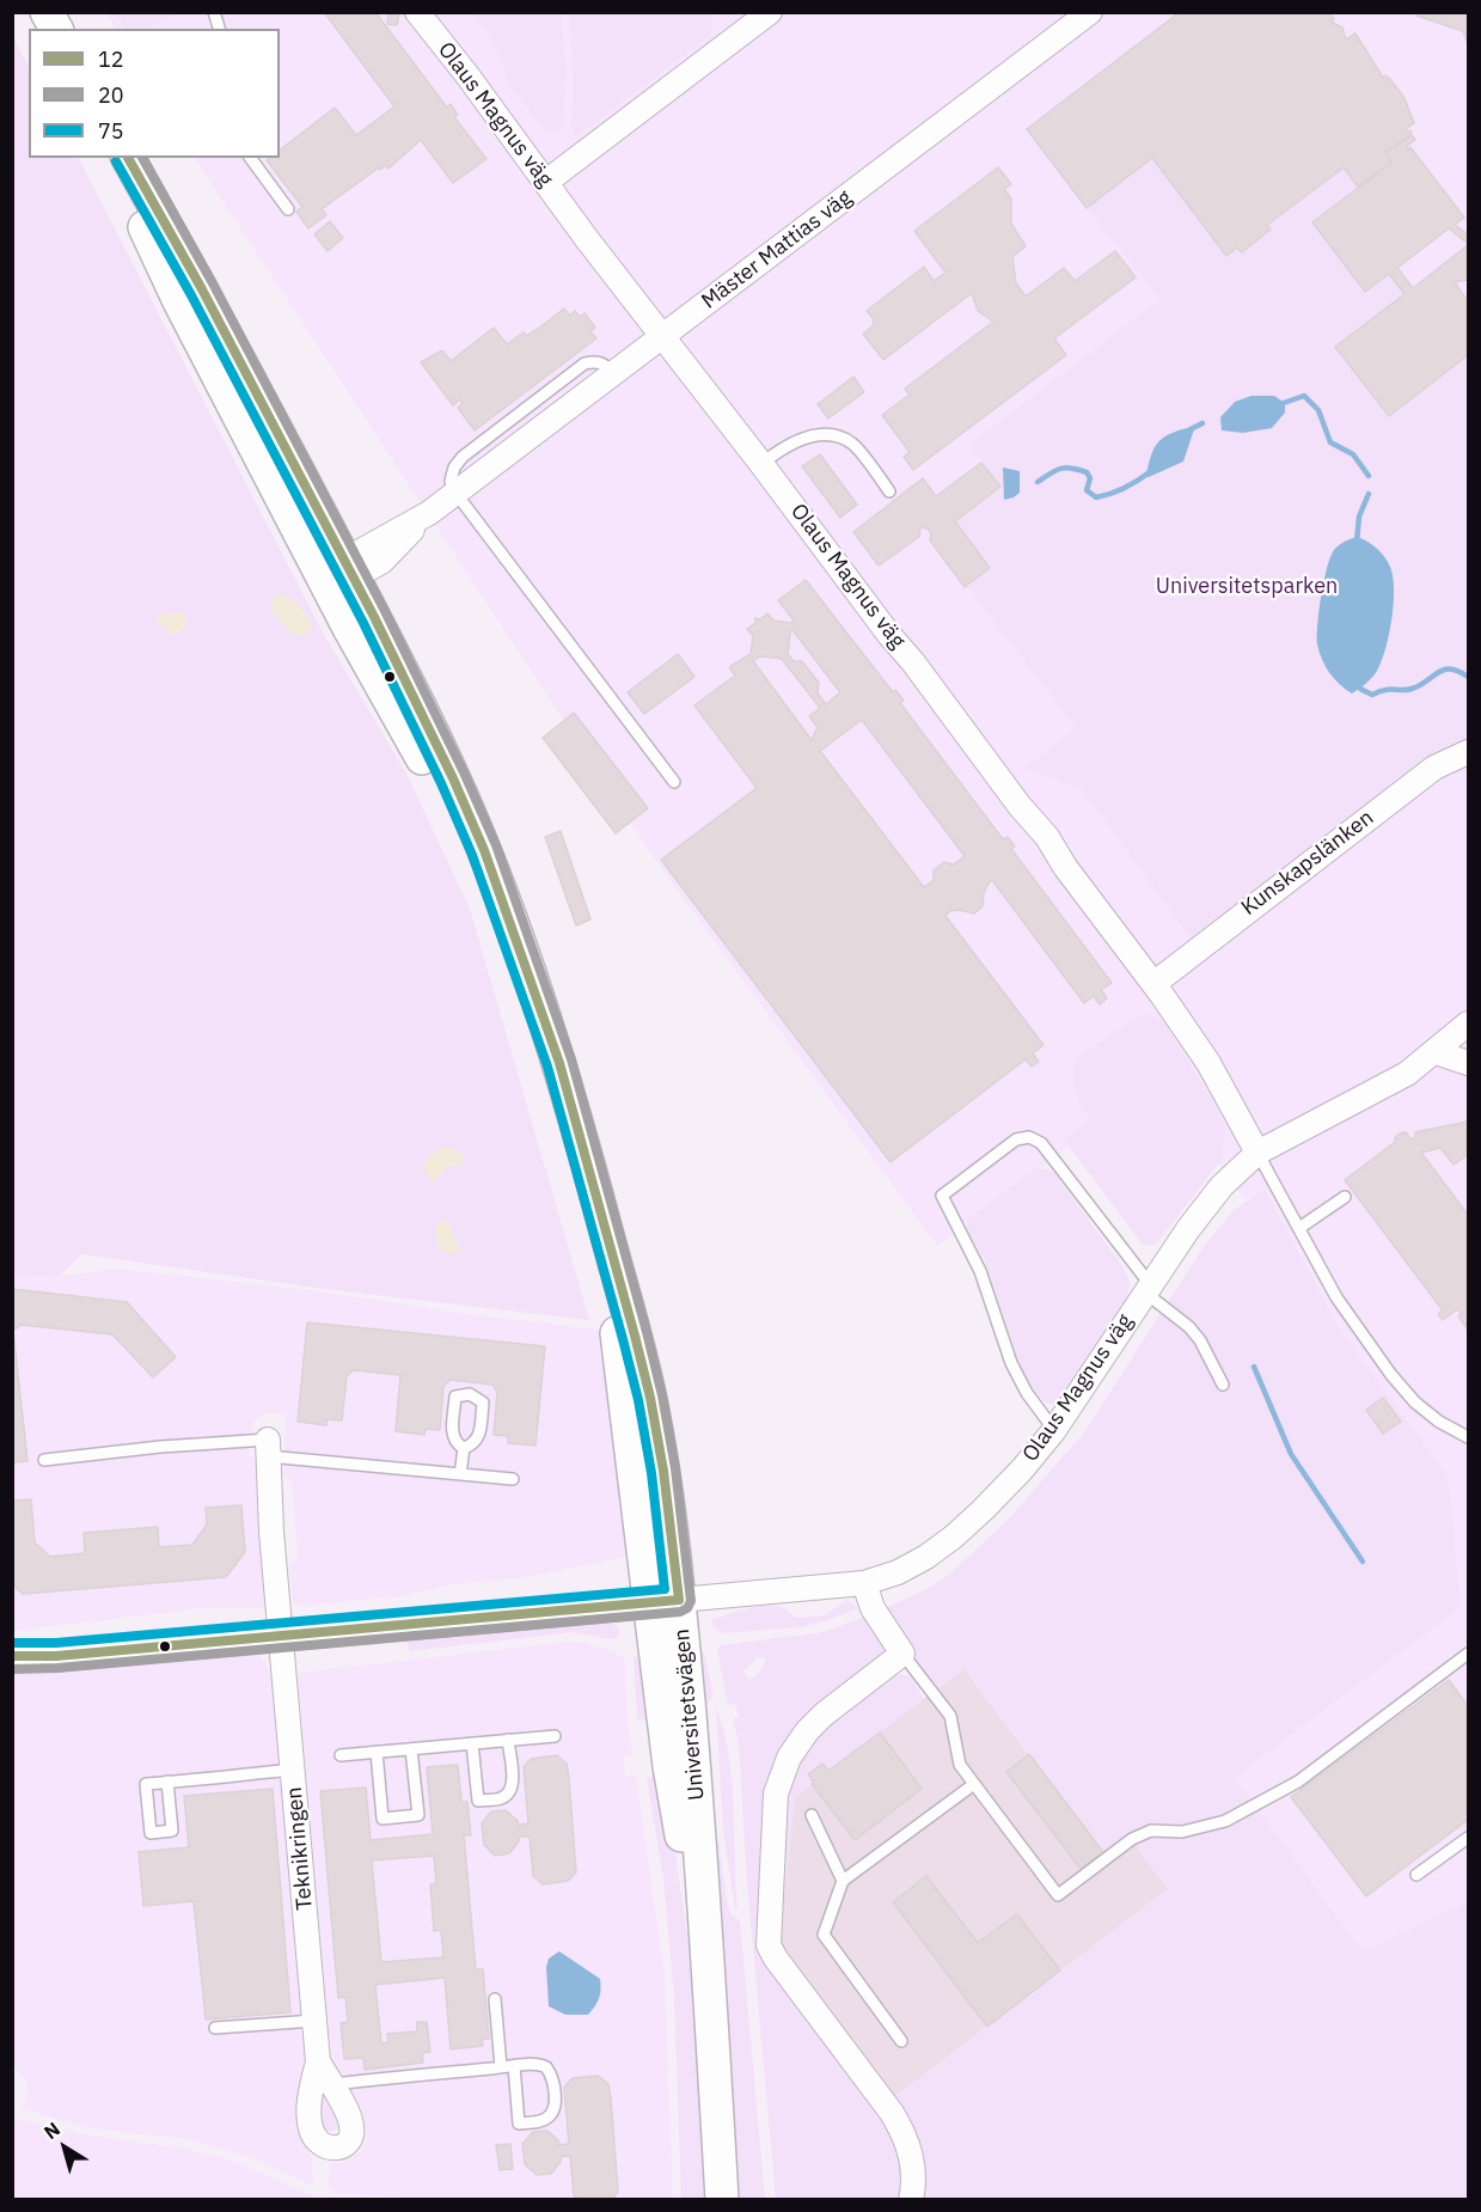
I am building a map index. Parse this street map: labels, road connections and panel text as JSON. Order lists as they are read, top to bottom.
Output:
{
  "streets": {
    "main road": ["Universitetsvägen"],
    "street": [
      "Olaus Magnus väg",
      "Mäster Mattias väg",
      "Kunskapslänken",
      "Teknikringen"
    ]
  },
  "crossings": [
    ["Olaus Magnus väg", "Mäster Mattias väg"],
    ["Olaus Magnus väg", "Kunskapslänken"],
    ["Olaus Magnus väg", "Universitetsvägen"],
    ["Mäster Mattias väg", "Universitetsvägen"]
  ],
  "parks": ["Universitetsparken"],
  "lines": ["transit line 12", "transit line 20", "transit line 75"],
  "legend": ["12", "20", "75"],
  "north": "top left"
}
